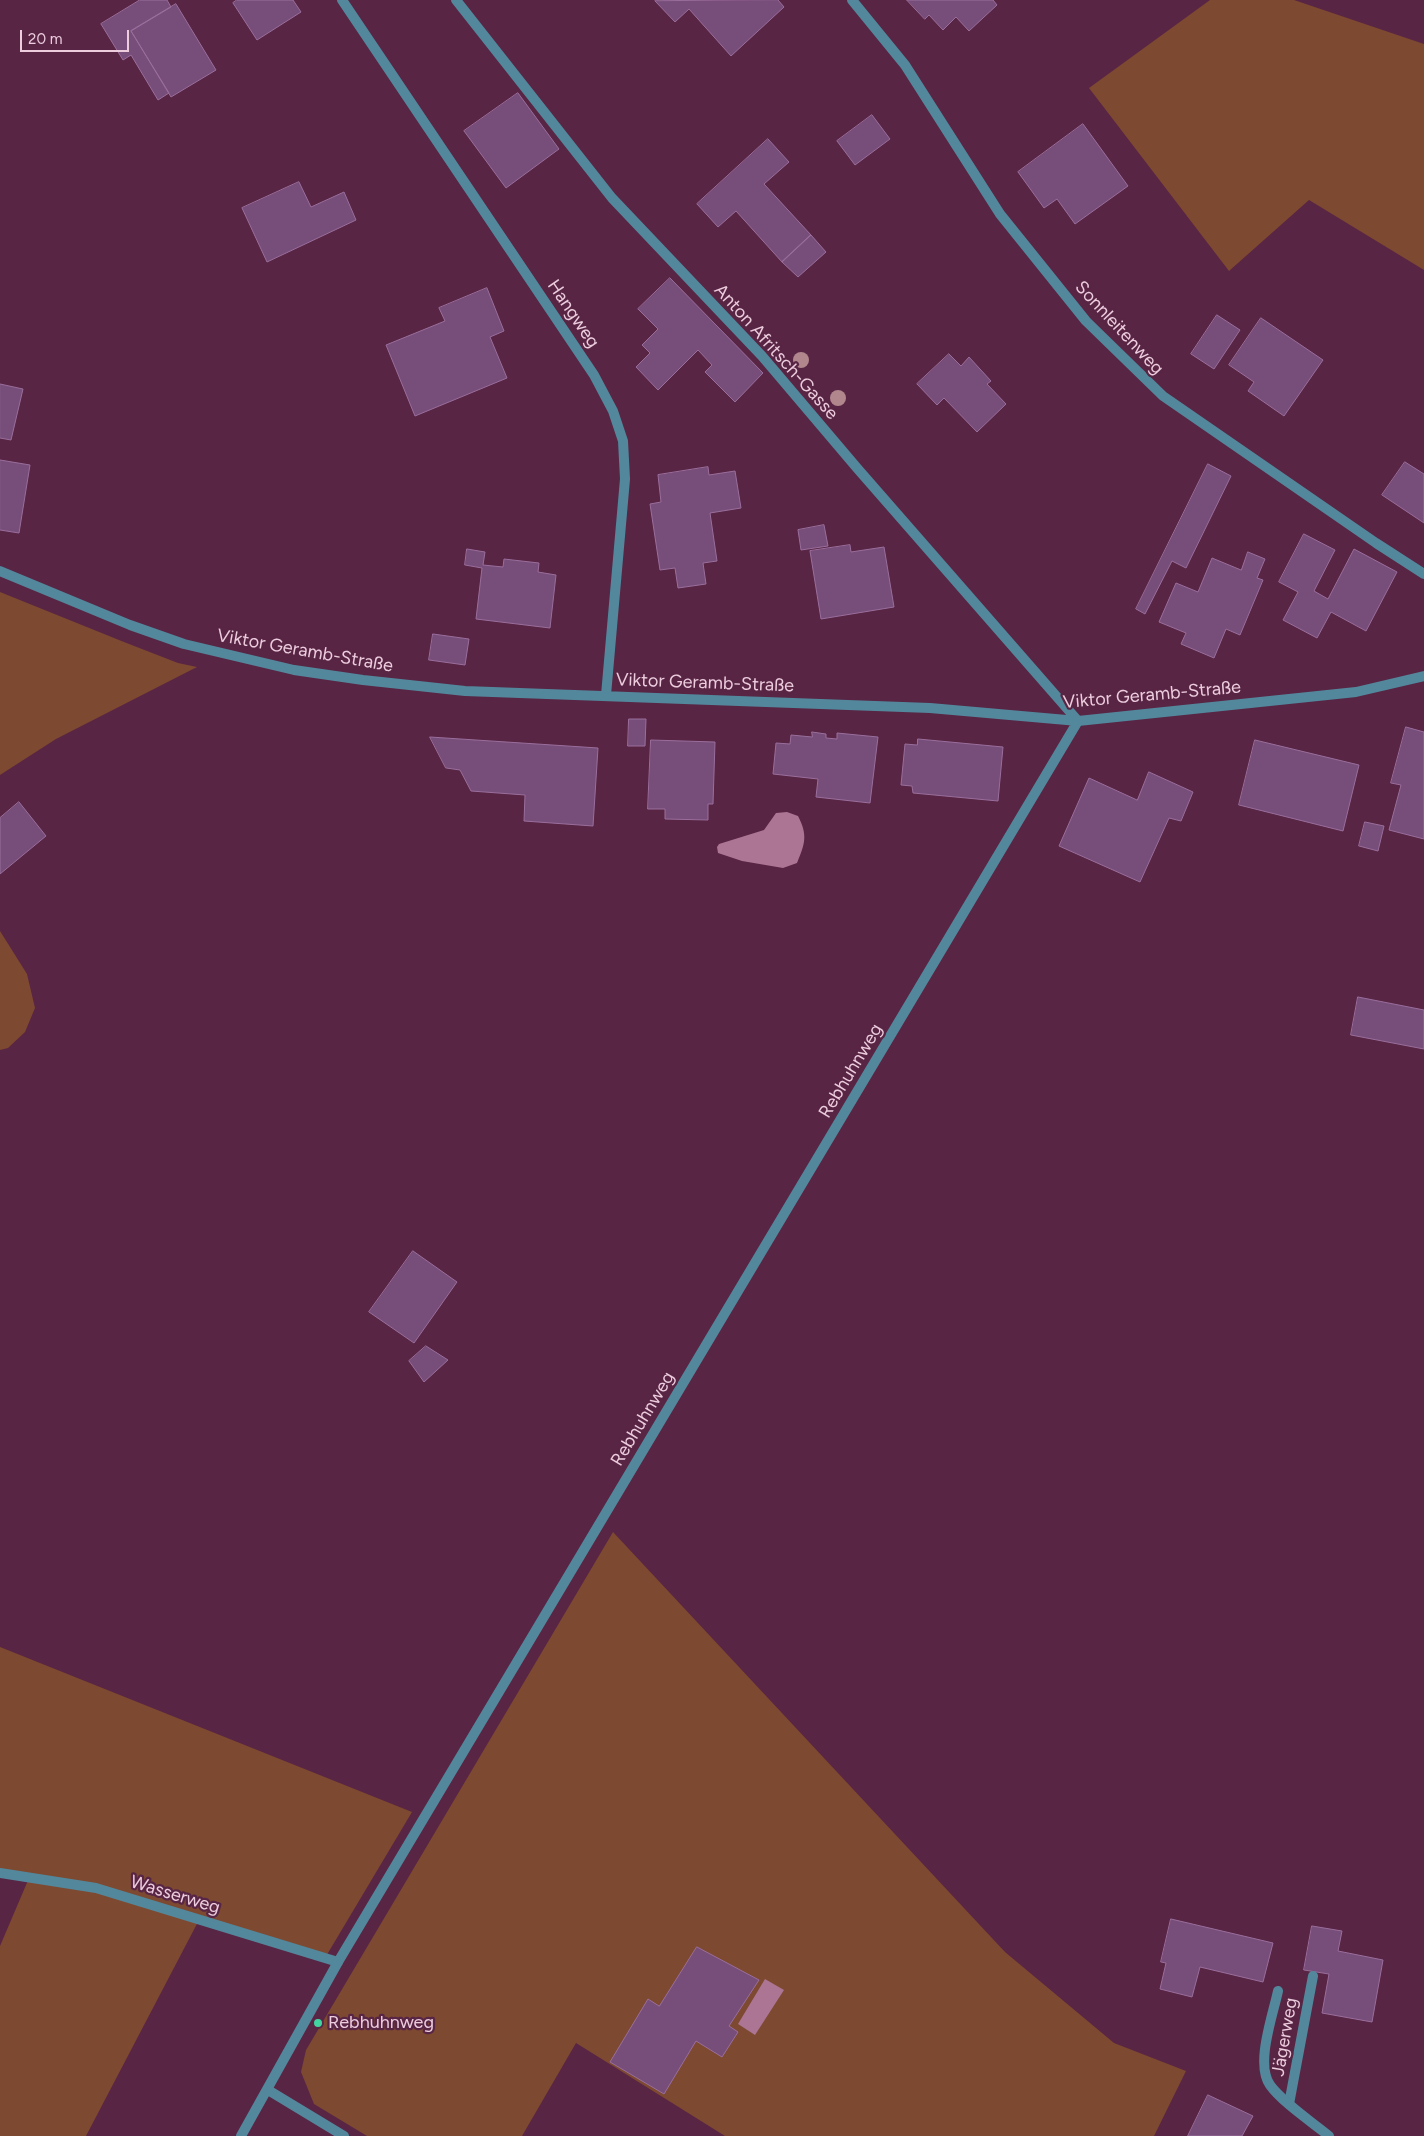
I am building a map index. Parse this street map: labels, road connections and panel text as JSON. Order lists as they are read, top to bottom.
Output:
{
  "streets": {
    "street": [
      "Hangweg",
      "Sonnleitenweg",
      "Anton Afritsch-Gasse",
      "Viktor Geramb-Straße",
      "Rebhuhnweg",
      "Wasserweg",
      "Jägerweg"
    ]
  },
  "crossings": [
    ["Hangweg", "Viktor Geramb-Straße"],
    ["Anton Afritsch-Gasse", "Viktor Geramb-Straße"],
    ["Anton Afritsch-Gasse", "Rebhuhnweg"],
    ["Viktor Geramb-Straße", "Rebhuhnweg"],
    ["Rebhuhnweg", "Wasserweg"]
  ],
  "places": ["Rebhuhnweg"],
  "scale_bar": "20 m"
}
